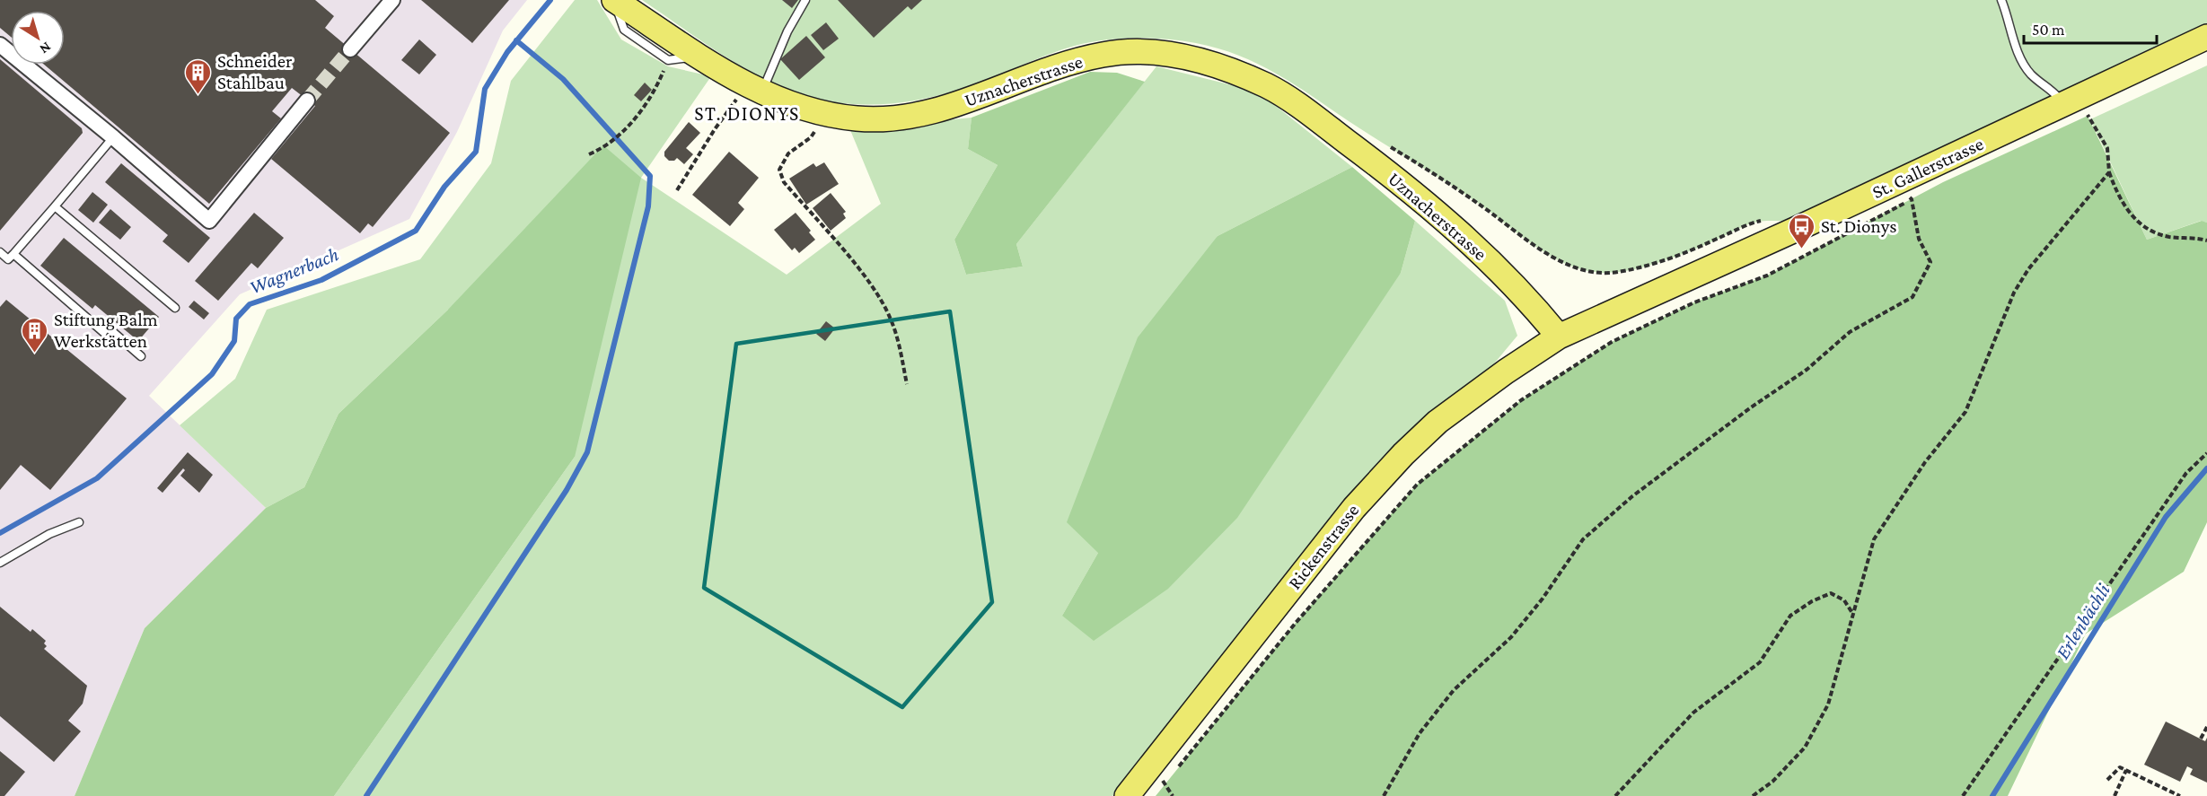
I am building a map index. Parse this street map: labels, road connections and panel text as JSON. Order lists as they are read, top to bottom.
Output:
{
  "streets": {
    "main road": ["Uznacherstrasse", "St. Gallerstrasse", "Rickenstrasse"]
  },
  "crossings": [
    ["Uznacherstrasse", "St. Gallerstrasse"],
    ["Uznacherstrasse", "Rickenstrasse"],
    ["St. Gallerstrasse", "Rickenstrasse"]
  ],
  "districts": ["ST. DIONYS"],
  "water": ["Wagnerbach", "Erlenbächli"],
  "places": {
    "building": ["Schneider Stahlbau", "Stiftung Balm Werkstätten"],
    "bus stop": ["St. Dionys"]
  },
  "scale_bar": "50 m",
  "north": "bottom right"
}
